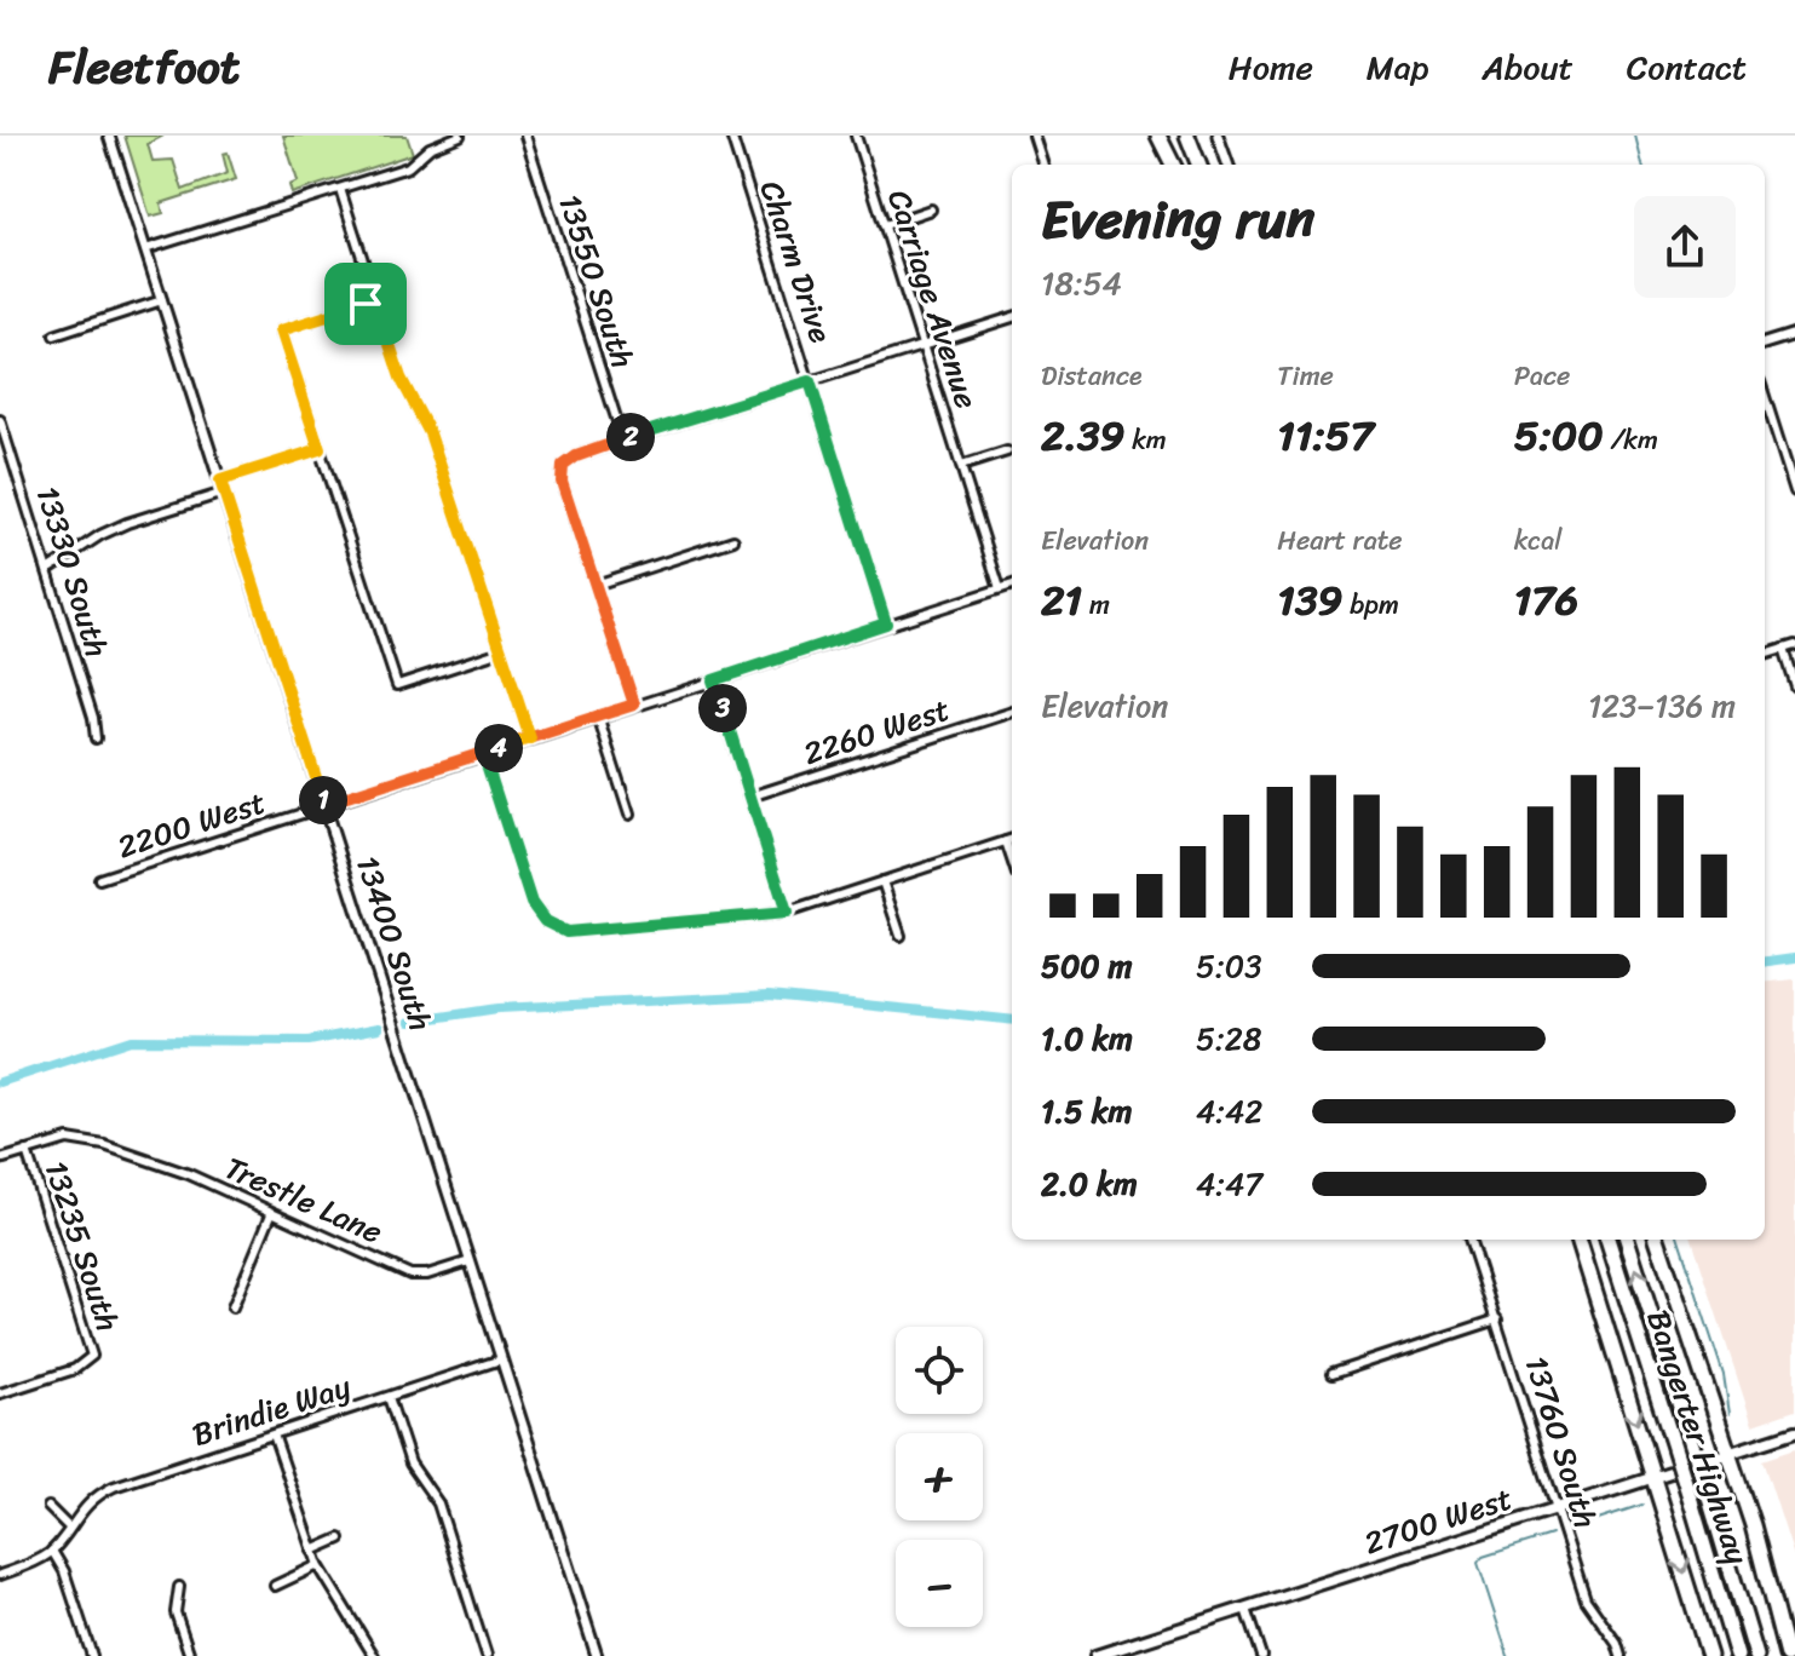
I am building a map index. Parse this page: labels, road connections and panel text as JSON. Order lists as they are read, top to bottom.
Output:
{
  "streets": {
    "highway": ["Bangerter Highway"],
    "main road": ["2700 West"],
    "street": [
      "Charm Drive",
      "13550 South",
      "Carriage Avenue",
      "13330 South",
      "2260 West",
      "2200 West",
      "13400 South",
      "Trestle Lane",
      "13235 South",
      "Brindie Way",
      "13760 South"
    ]
  },
  "crossings": [
    ["Charm Drive", "2200 West"],
    ["Carriage Avenue", "2200 West"],
    ["2200 West", "13400 South"],
    ["13400 South", "Trestle Lane"],
    ["13400 South", "Brindie Way"],
    ["Trestle Lane", "13235 South"],
    ["13760 South", "2700 West"]
  ],
  "page": {
    "header": "Fleetfoot",
    "nav": [
      "Home",
      "Map",
      "About",
      "Contact"
    ],
    "heading": ["Evening run", "18:54"],
    "stats": [
      ["Distance", "2.39 km"],
      ["Time", "11:57"],
      ["Pace", "5:00 /km"],
      ["Elevation", "21 m"],
      ["Heart rate", "139 bpm"],
      ["kcal", "176"]
    ],
    "pins": [
      "2",
      "3",
      "4",
      "1"
    ],
    "chart": ["Elevation", "123–136 m"],
    "list": [
      {
        "name": "500 m",
        "note": "5:03"
      },
      {
        "name": "1.0 km",
        "note": "5:28"
      },
      {
        "name": "1.5 km",
        "note": "4:42"
      },
      {
        "name": "2.0 km",
        "note": "4:47"
      }
    ],
    "map_buttons": ["+", "−"]
  }
}
